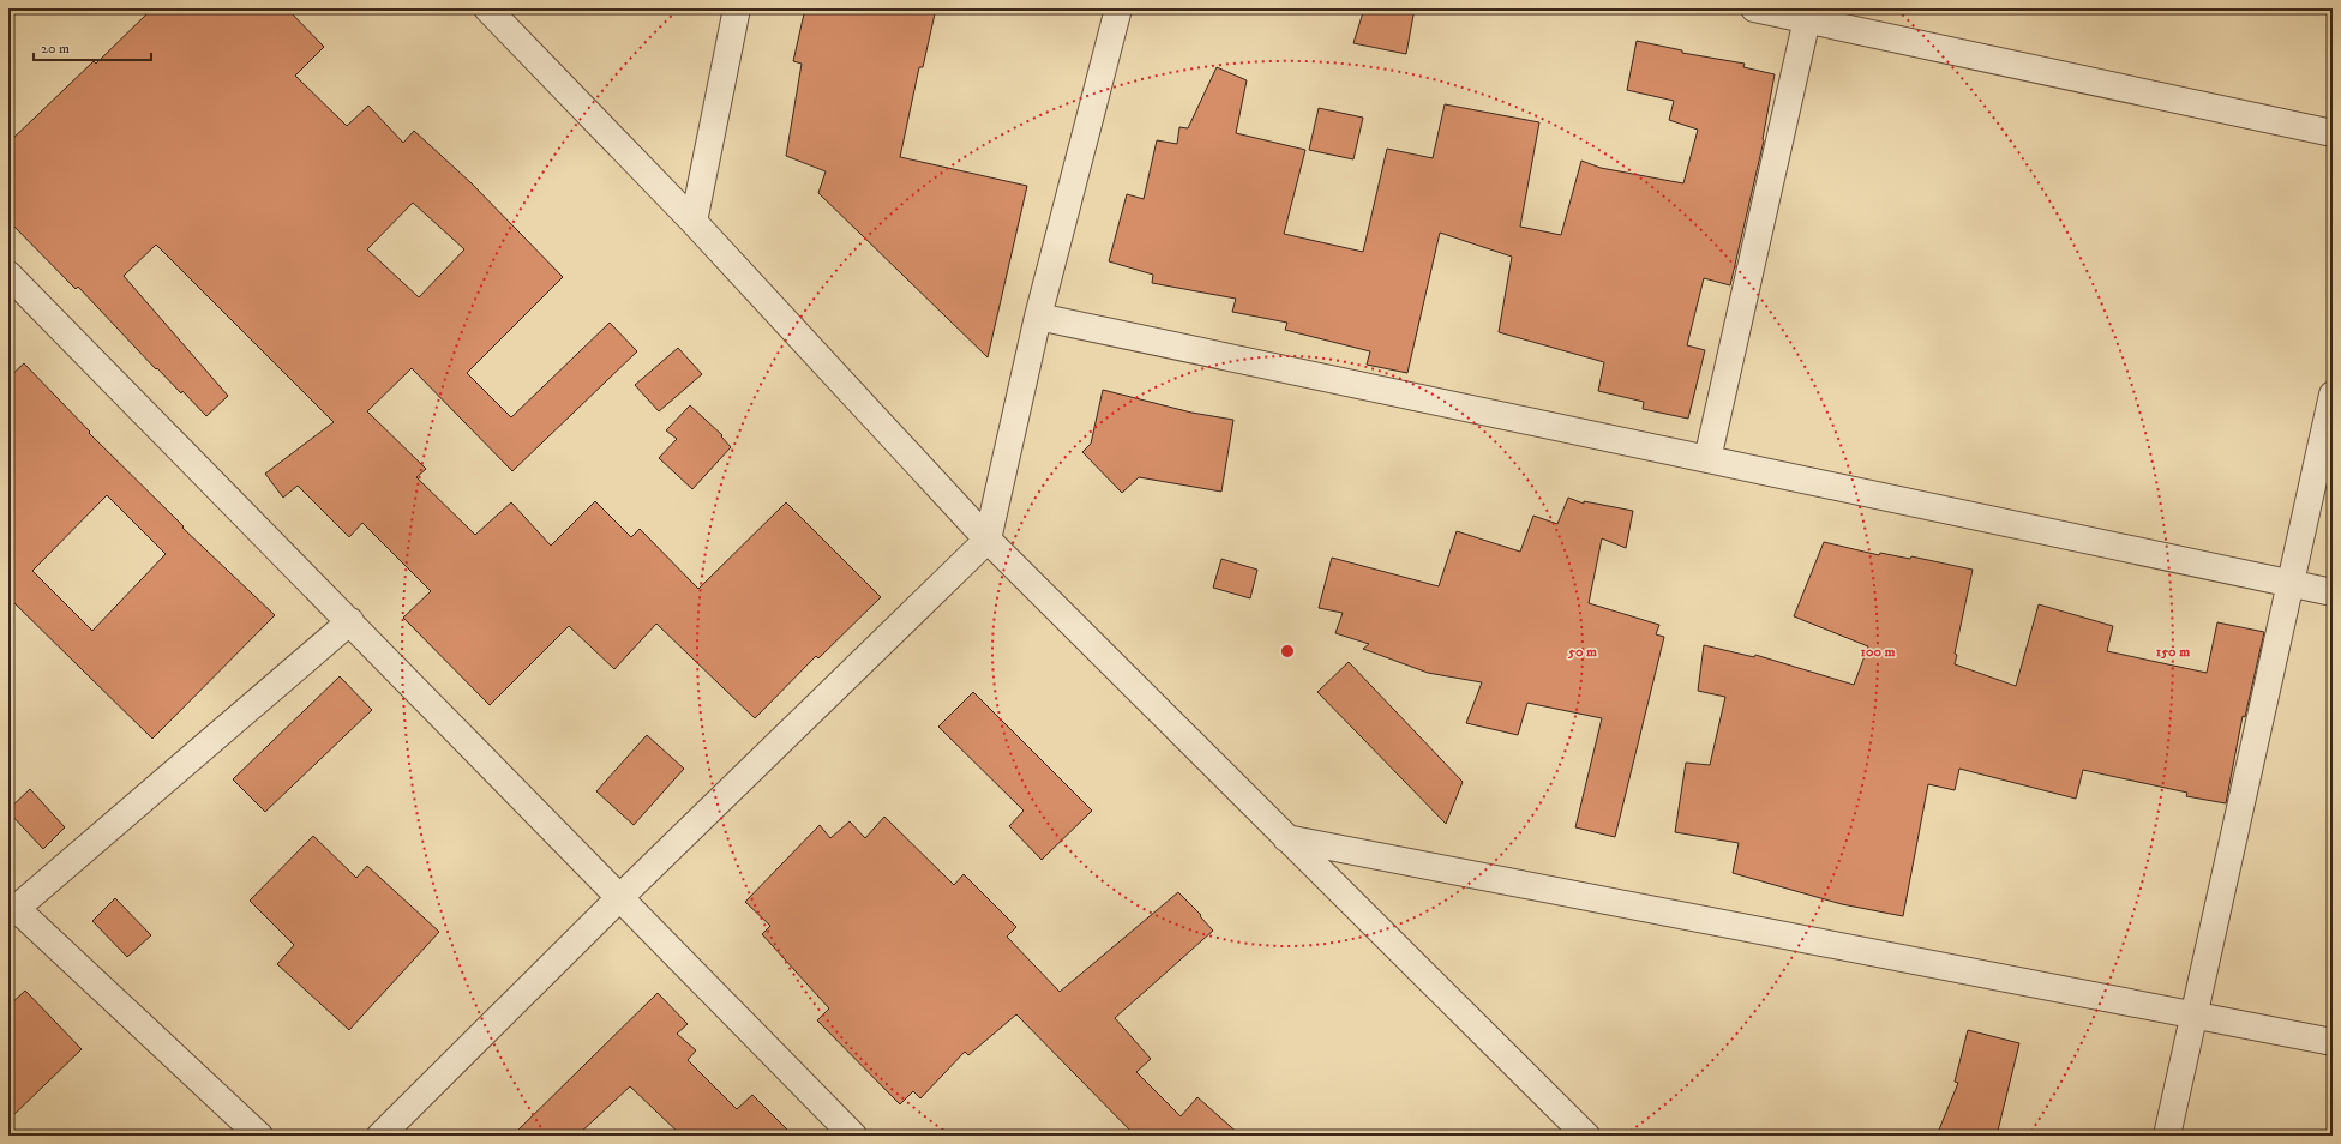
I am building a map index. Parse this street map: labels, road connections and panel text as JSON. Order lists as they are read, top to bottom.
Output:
{
  "scale_bar": "20 m",
  "rings": ["50 m", "100 m", "150 m"]
}
